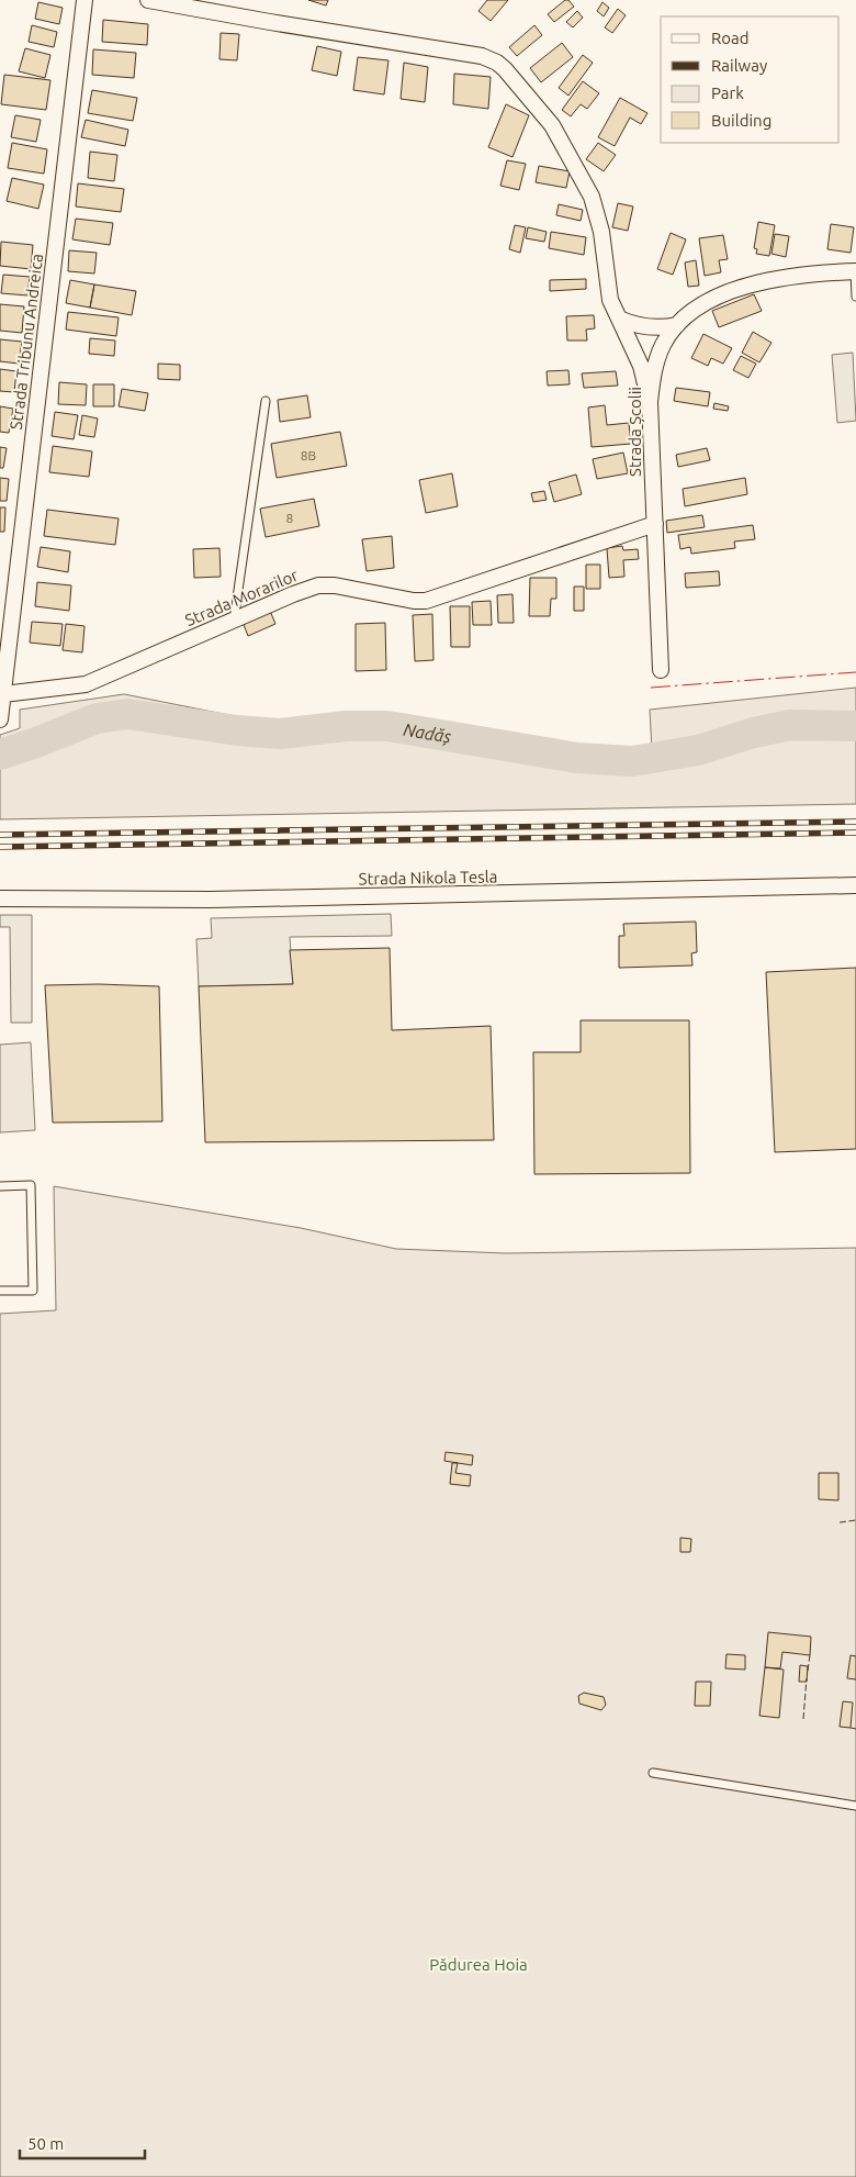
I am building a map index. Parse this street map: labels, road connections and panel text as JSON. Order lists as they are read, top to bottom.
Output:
{
  "streets": {
    "street": [
      "Strada Tribunu Andreica",
      "Strada Școlii",
      "Strada Morarilor",
      "Strada Nikola Tesla"
    ]
  },
  "crossings": [
    ["Strada Tribunu Andreica", "Strada Morarilor"],
    ["Strada Școlii", "Strada Morarilor"]
  ],
  "water": ["Nadăș"],
  "parks": ["Pădurea Hoia"],
  "house_numbers": ["8B", "8"],
  "legend": [
    "Road",
    "Railway",
    "Park",
    "Building"
  ],
  "scale_bar": "50 m"
}
